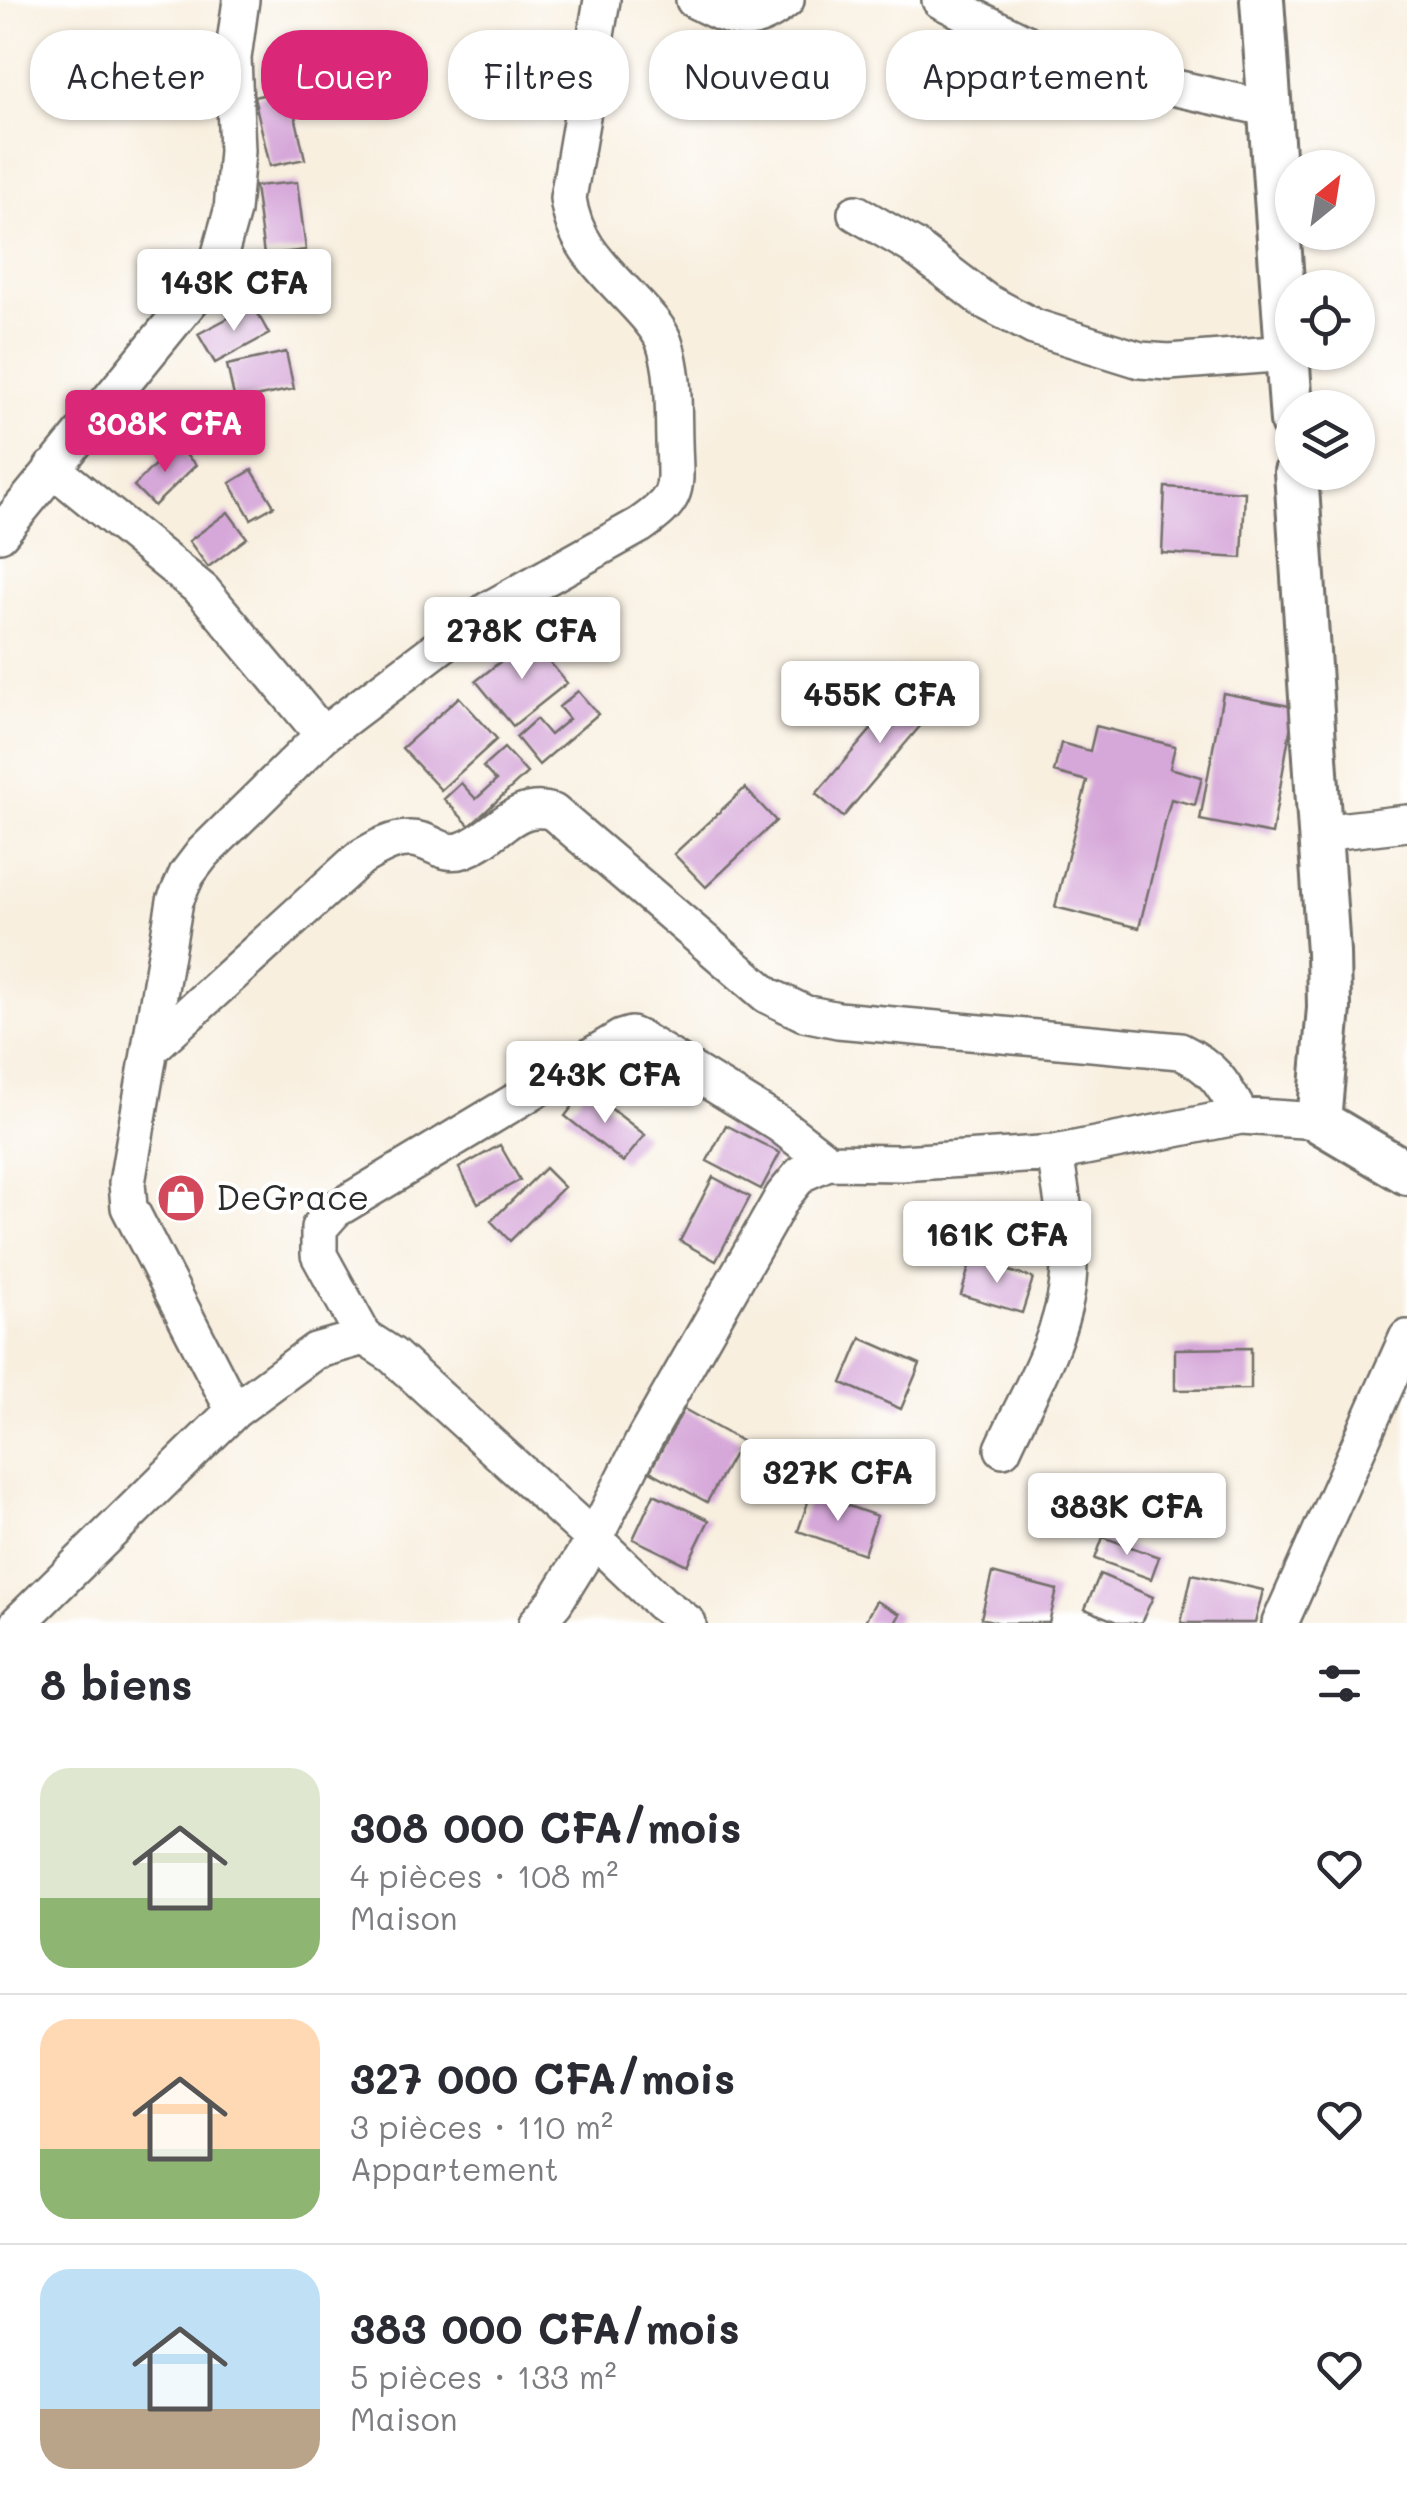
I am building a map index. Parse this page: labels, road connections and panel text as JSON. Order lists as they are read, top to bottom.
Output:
{
  "places": {
    "shop": ["DeGrace"]
  },
  "north": "top right",
  "page": {
    "chip": [
      "Acheter",
      "Louer",
      "Filtres",
      "Nouveau",
      "Appartement"
    ],
    "price": [
      "143K CFA",
      "308K CFA",
      "278K CFA",
      "455K CFA",
      "243K CFA",
      "161K CFA",
      "327K CFA",
      "383K CFA"
    ],
    "heading": "8 biens",
    "list": [
      {
        "name": "308 000 CFA/mois",
        "note": "4 pièces · 108 m² · Maison"
      },
      {
        "name": "327 000 CFA/mois",
        "note": "3 pièces · 110 m² · Appartement"
      },
      {
        "name": "383 000 CFA/mois",
        "note": "5 pièces · 133 m² · Maison"
      }
    ]
  }
}
